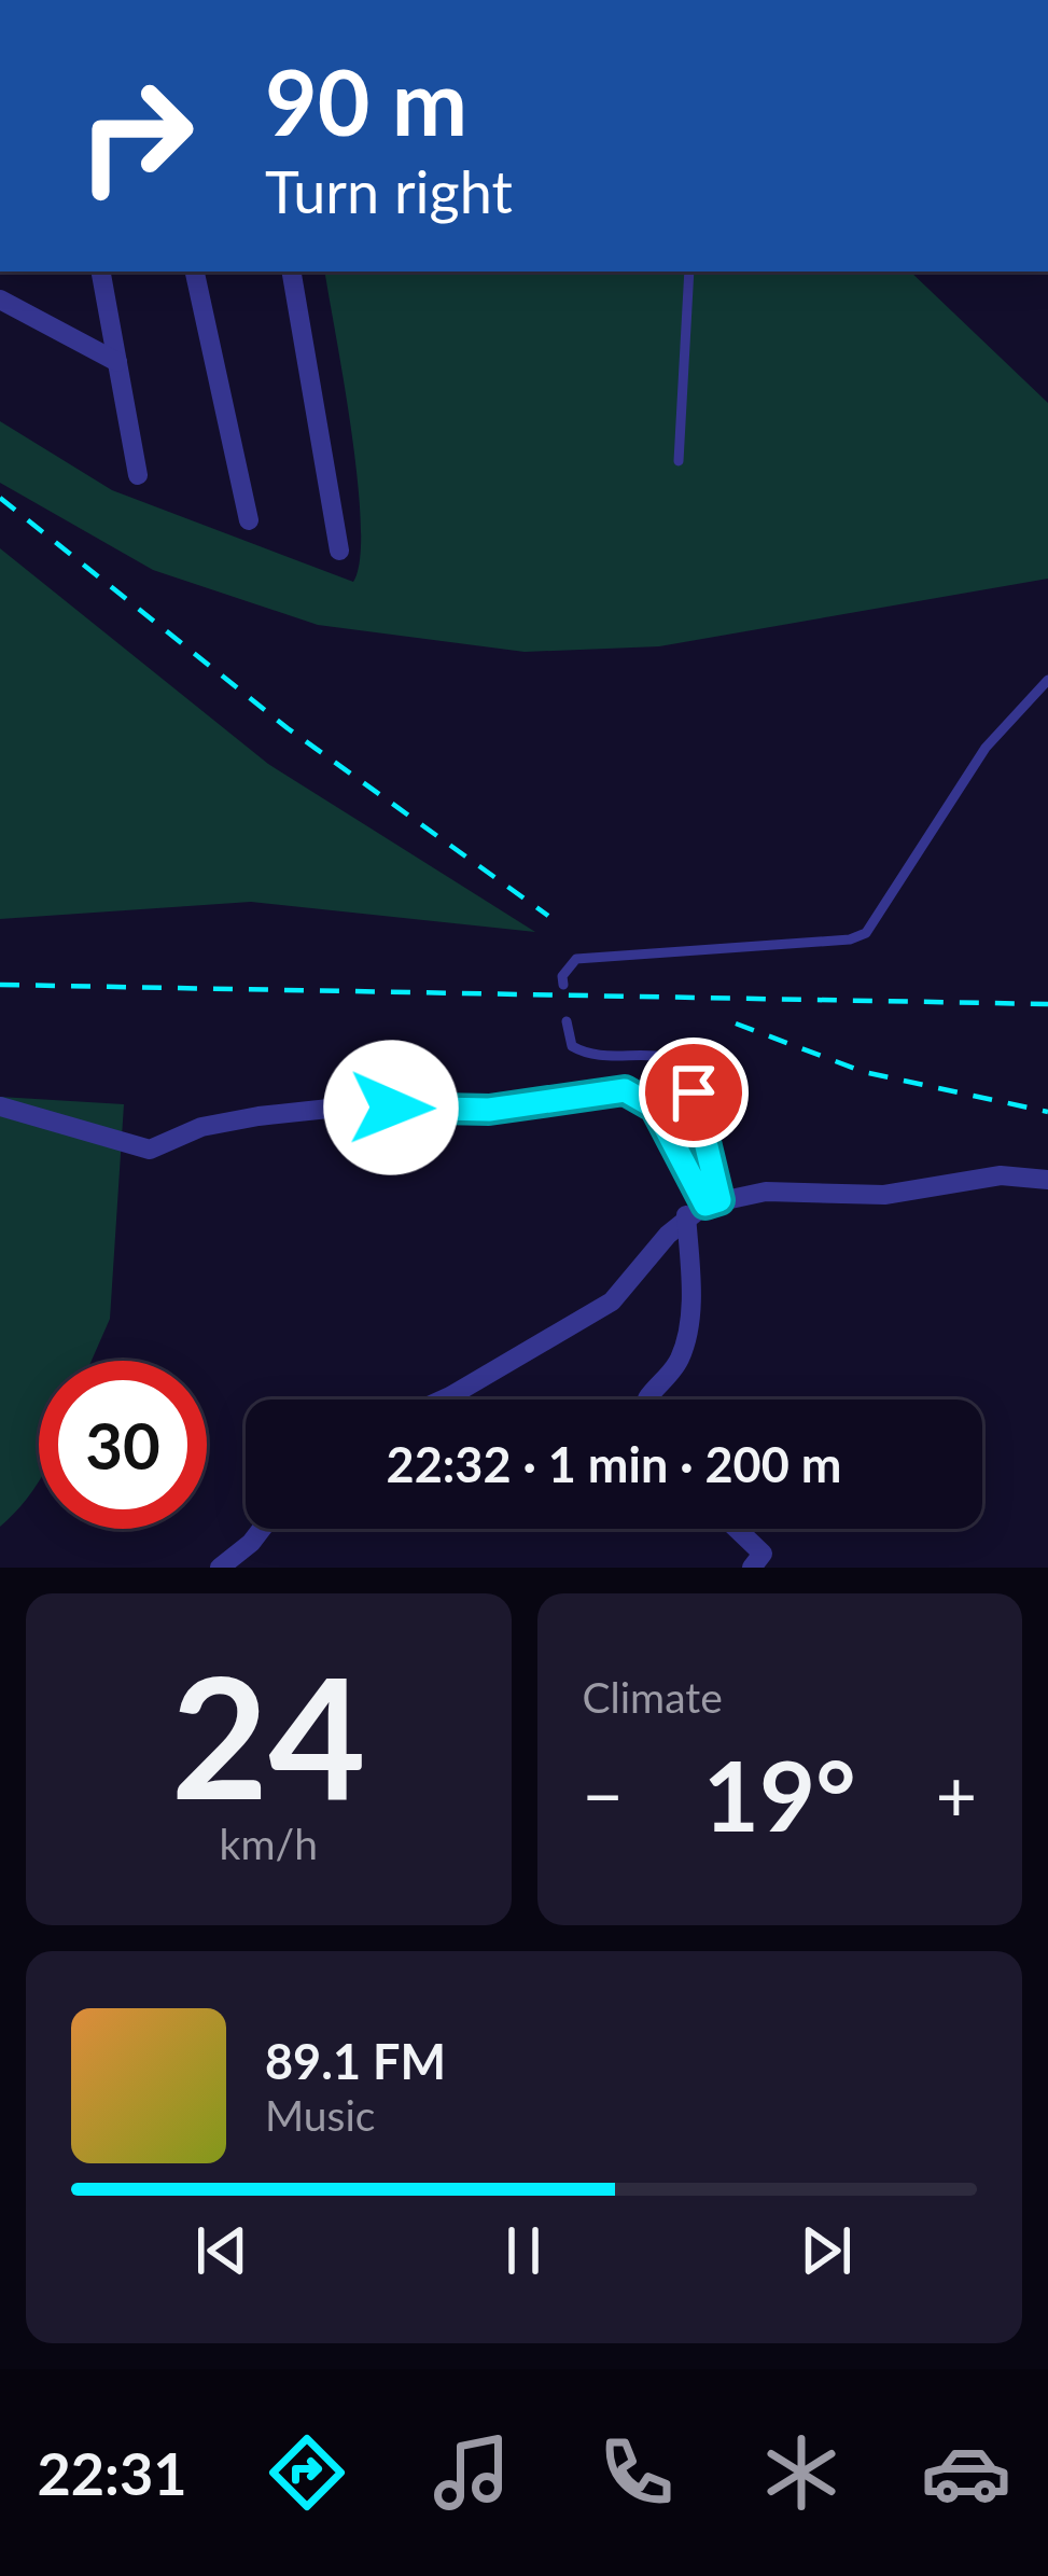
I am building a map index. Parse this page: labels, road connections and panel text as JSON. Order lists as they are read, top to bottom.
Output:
{
  "page": {
    "turn": ["90 m", "Turn right"],
    "limit": "30",
    "trip": "22:32 · 1 min · 200 m",
    "tile": [
      ["24", "km/h"],
      "Climate"
    ],
    "heat": ["−", "19°", "+"],
    "song": ["89.1 FM", "Music"],
    "tabs": "22:31"
  }
}
